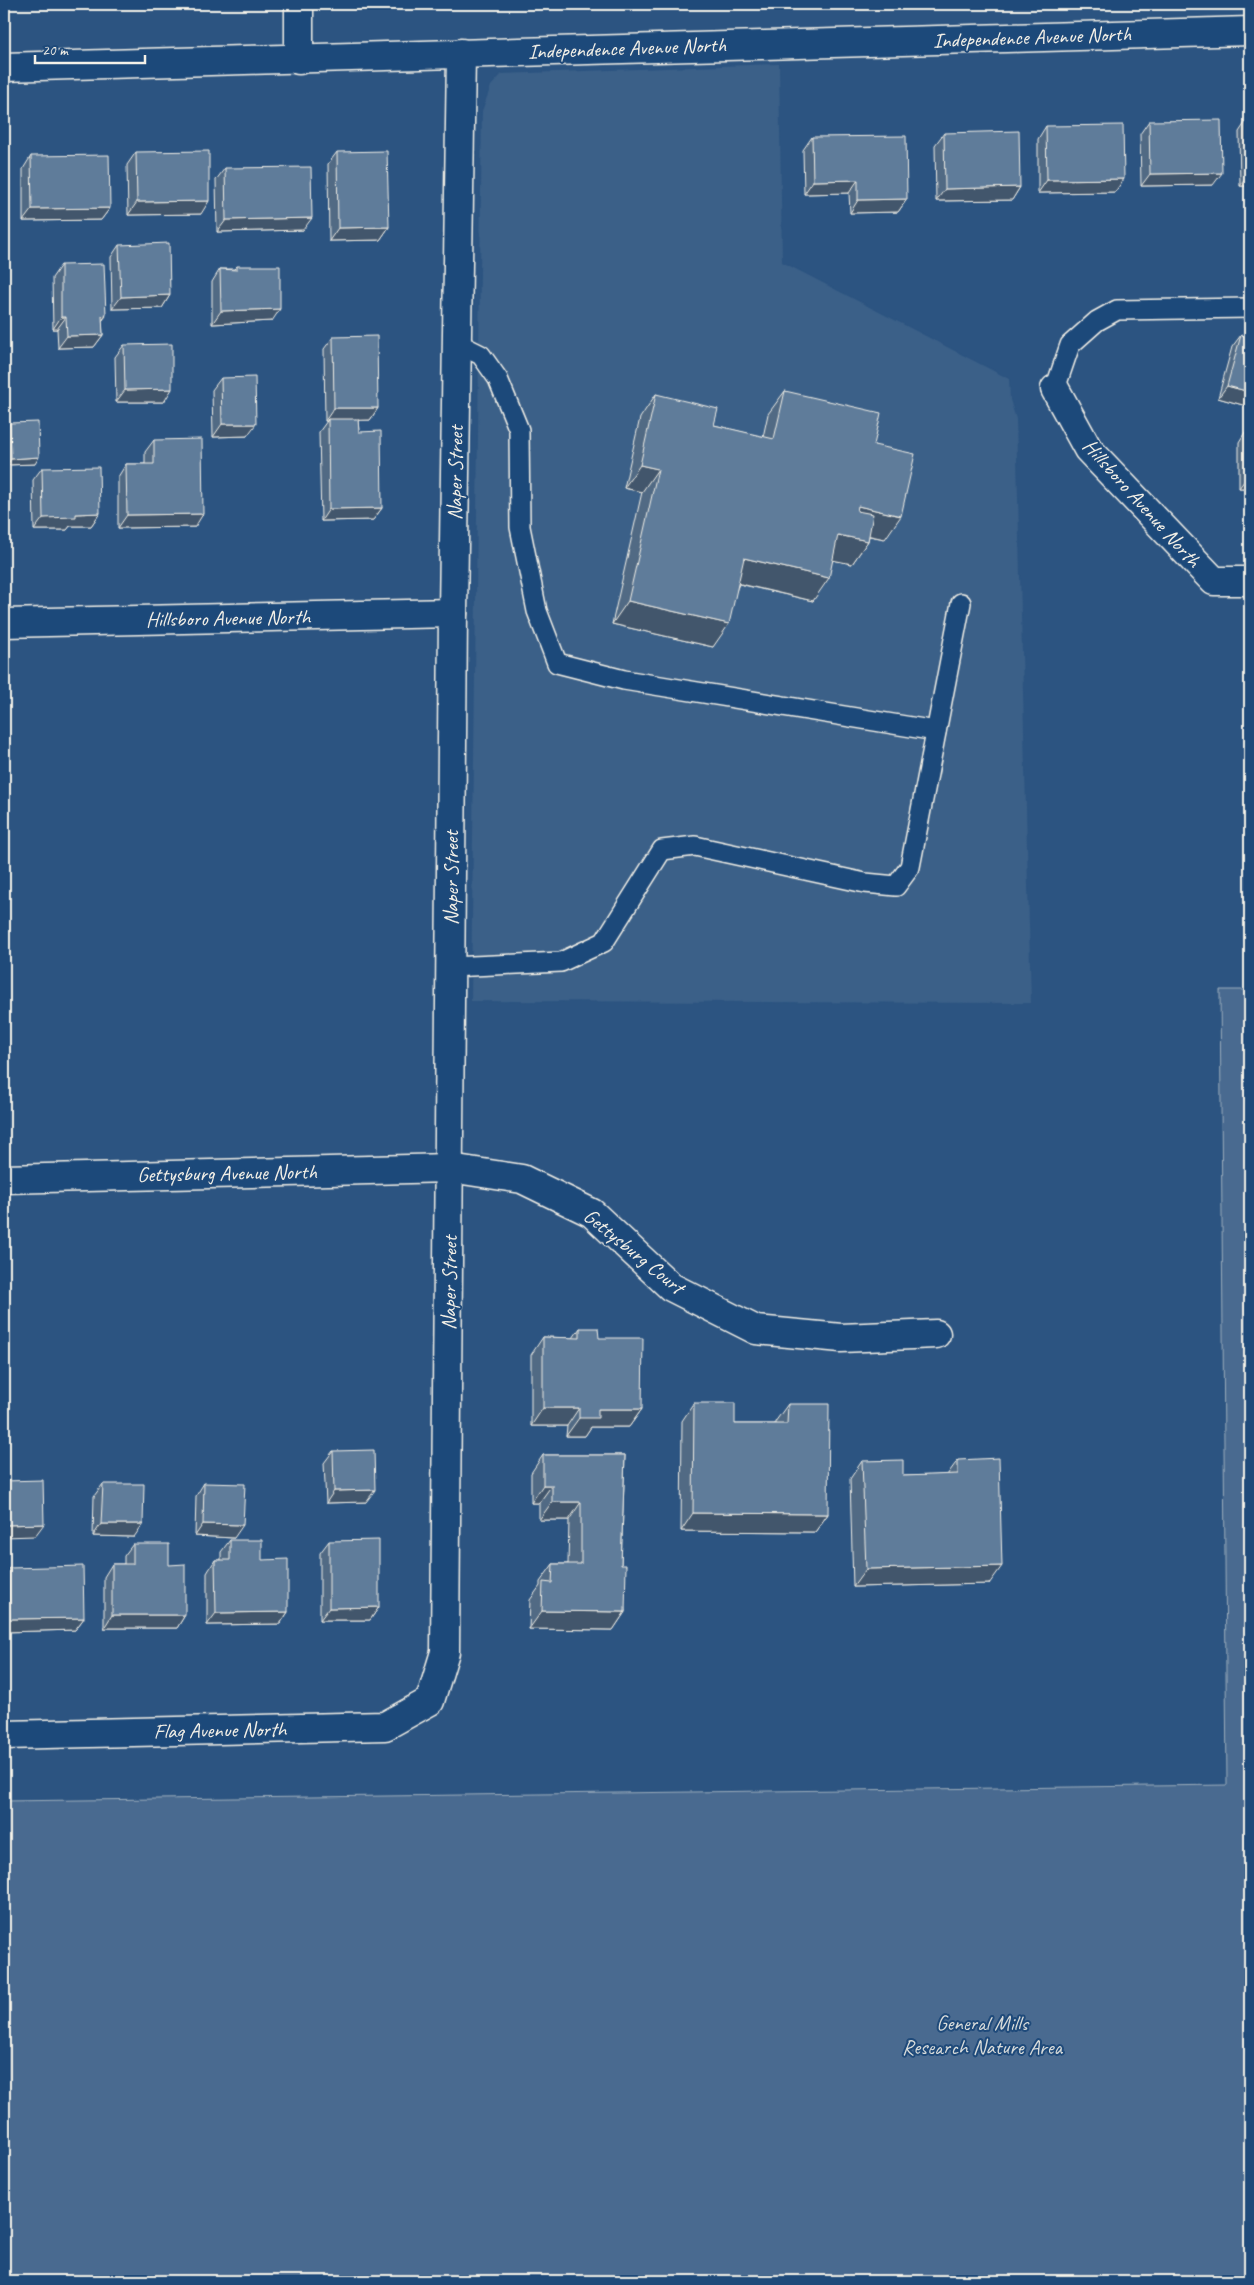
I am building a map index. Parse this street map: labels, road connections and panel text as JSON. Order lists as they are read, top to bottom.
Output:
{
  "streets": {
    "street": [
      "Independence Avenue North",
      "Naper Street",
      "Hillsboro Avenue North",
      "Gettysburg Avenue North",
      "Gettysburg Court",
      "Flag Avenue North"
    ]
  },
  "crossings": [
    ["Independence Avenue North", "Naper Street"],
    ["Naper Street", "Hillsboro Avenue North"],
    ["Naper Street", "Gettysburg Avenue North"],
    ["Naper Street", "Gettysburg Court"],
    ["Naper Street", "Flag Avenue North"],
    ["Gettysburg Avenue North", "Gettysburg Court"]
  ],
  "parks": ["General Mills Research Nature Area"],
  "scale_bar": "20 m"
}
